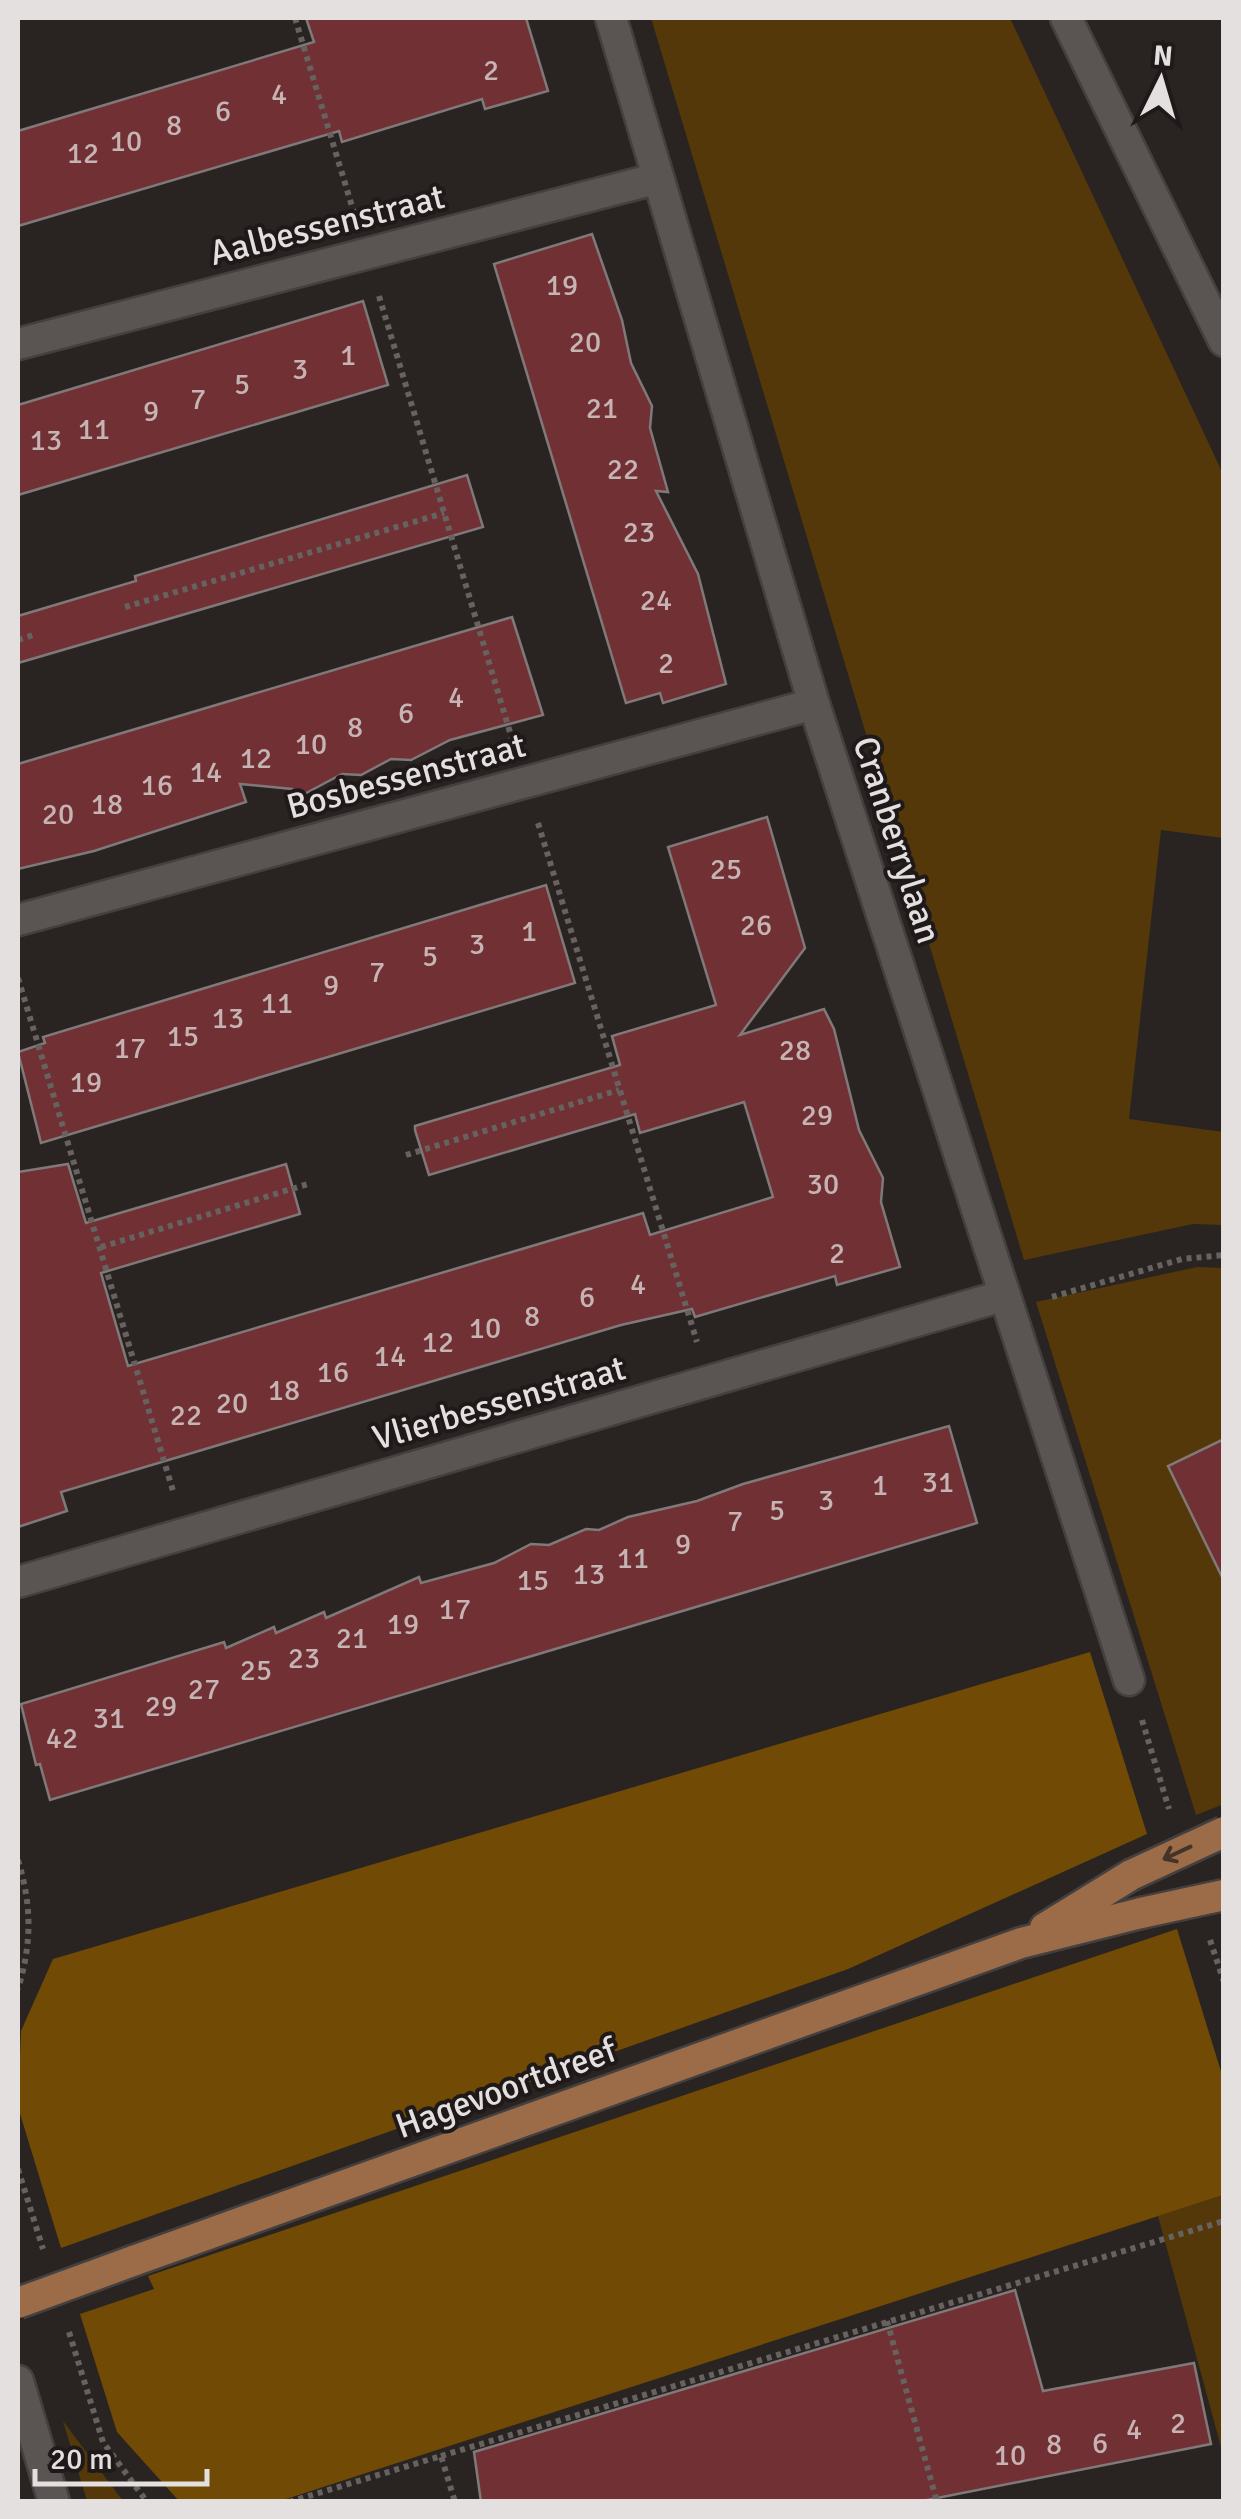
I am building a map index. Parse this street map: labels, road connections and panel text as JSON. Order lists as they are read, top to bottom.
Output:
{
  "streets": {
    "main road": ["Hagevoortdreef"],
    "street": [
      "Aalbessenstraat",
      "Bosbessenstraat",
      "Cranberrylaan",
      "Vlierbessenstraat"
    ]
  },
  "crossings": [
    ["Aalbessenstraat", "Cranberrylaan"],
    ["Bosbessenstraat", "Cranberrylaan"],
    ["Cranberrylaan", "Vlierbessenstraat"]
  ],
  "house_numbers": [
    "2",
    "4",
    "6",
    "8",
    "10",
    "12",
    "19",
    "20",
    "1",
    "3",
    "5",
    "7",
    "21",
    "9",
    "11",
    "13",
    "22",
    "23",
    "24",
    "2",
    "4",
    "6",
    "8",
    "10",
    "12",
    "14",
    "16",
    "18",
    "20",
    "25",
    "26",
    "1",
    "3",
    "5",
    "7",
    "9",
    "11",
    "13",
    "15",
    "17",
    "28",
    "19",
    "29",
    "30",
    "2",
    "4",
    "6",
    "8",
    "10",
    "12",
    "14",
    "16",
    "18",
    "20",
    "22",
    "31",
    "1",
    "3",
    "5",
    "7",
    "9",
    "11",
    "13",
    "15",
    "17",
    "19",
    "21",
    "23",
    "25",
    "27",
    "29",
    "31",
    "42",
    "2",
    "4",
    "6",
    "8",
    "10"
  ],
  "scale_bar": "20 m",
  "north": "top"
}
